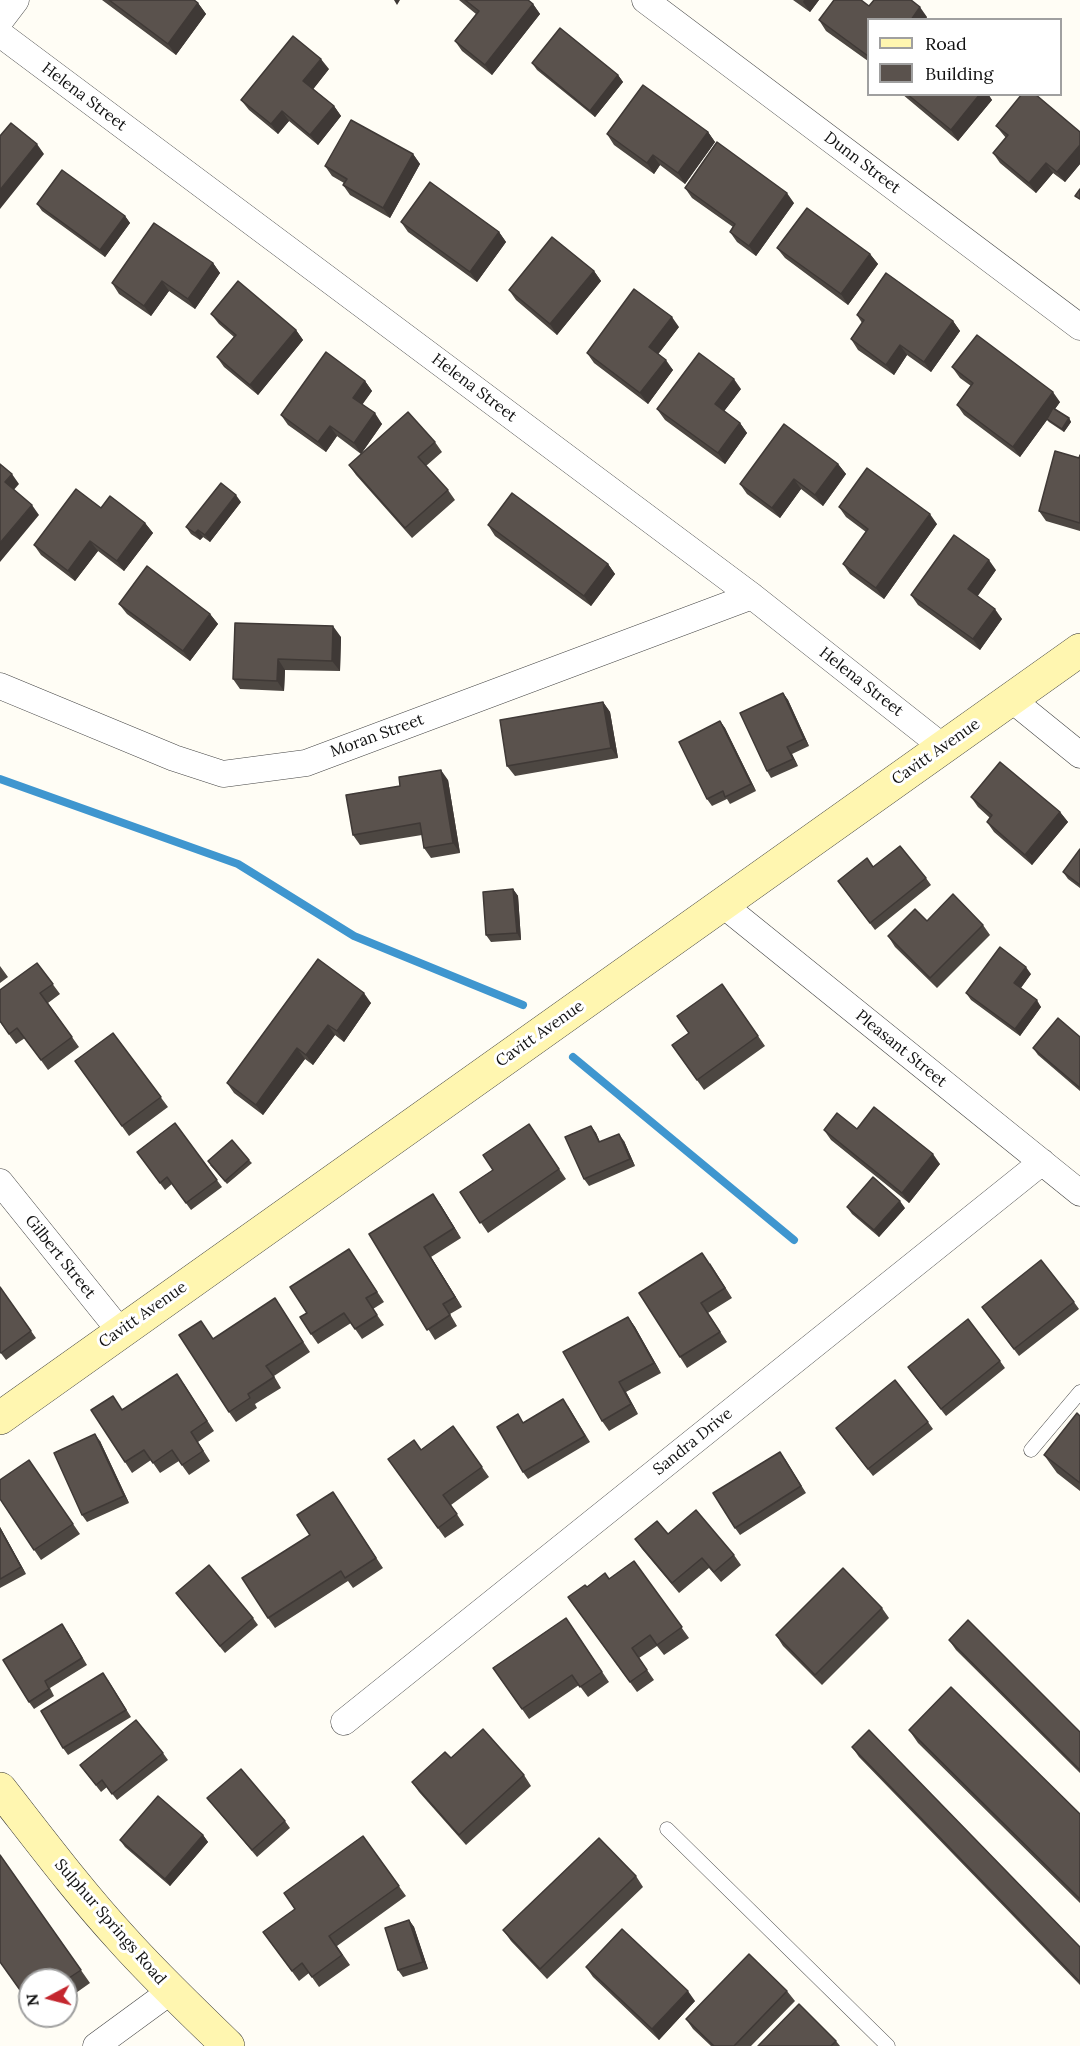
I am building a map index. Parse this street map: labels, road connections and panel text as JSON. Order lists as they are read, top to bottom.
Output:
{
  "streets": {
    "street": [
      "Helena Street",
      "Dunn Street",
      "Moran Street",
      "Cavitt Avenue",
      "Pleasant Street",
      "Gilbert Street",
      "Sandra Drive",
      "Sulphur Springs Road"
    ]
  },
  "crossings": [
    ["Helena Street", "Moran Street"],
    ["Helena Street", "Cavitt Avenue"],
    ["Cavitt Avenue", "Pleasant Street"],
    ["Cavitt Avenue", "Gilbert Street"],
    ["Pleasant Street", "Sandra Drive"]
  ],
  "legend": ["Road", "Building"],
  "north": "left"
}
